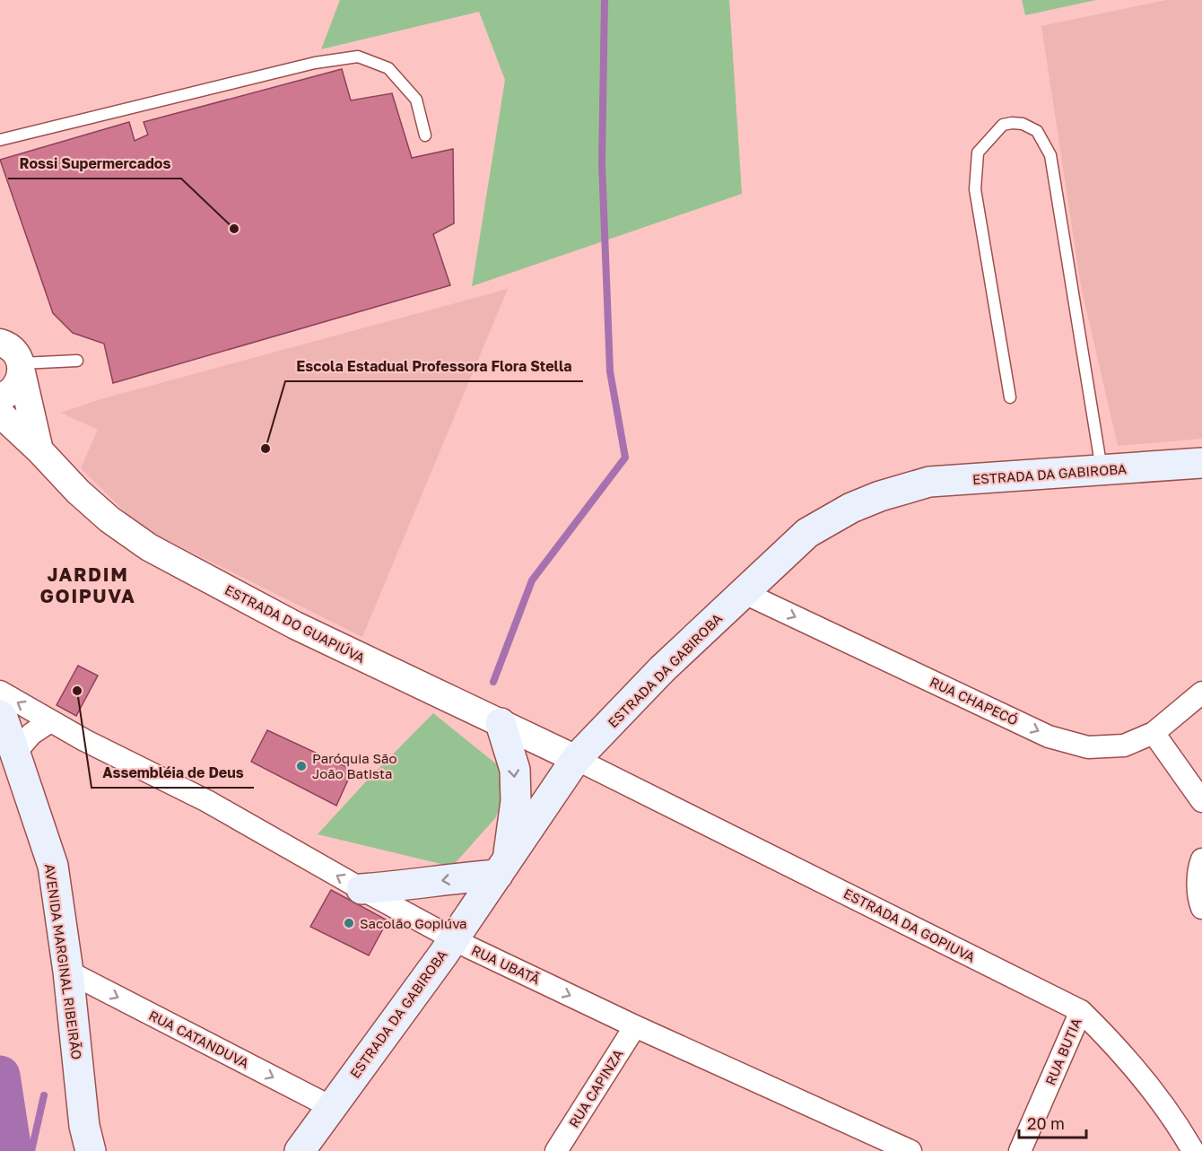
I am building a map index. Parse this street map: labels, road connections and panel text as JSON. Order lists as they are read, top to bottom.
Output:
{
  "streets": {
    "main road": ["ESTRADA DA GABIROBA", "AVENIDA MARGINAL RIBEIRÃO"],
    "street": [
      "ESTRADA DO GUAPIÚVA",
      "RUA CHAPECÓ",
      "ESTRADA DA GOPIUVA",
      "RUA UBATÃ",
      "RUA CATANDUVA",
      "RUA BUTIA",
      "RUA CAPINZA"
    ]
  },
  "crossings": [
    ["ESTRADA DA GABIROBA", "ESTRADA DO GUAPIÚVA"],
    ["ESTRADA DA GABIROBA", "RUA CHAPECÓ"],
    ["ESTRADA DA GABIROBA", "ESTRADA DA GOPIUVA"],
    ["ESTRADA DA GABIROBA", "RUA UBATÃ"],
    ["ESTRADA DA GABIROBA", "RUA CATANDUVA"],
    ["ESTRADA DO GUAPIÚVA", "ESTRADA DA GOPIUVA"],
    ["ESTRADA DA GOPIUVA", "RUA BUTIA"],
    ["AVENIDA MARGINAL RIBEIRÃO", "RUA CATANDUVA"],
    ["RUA UBATÃ", "RUA CAPINZA"]
  ],
  "one_way": ["RUA CHAPECÓ", "RUA CATANDUVA"],
  "districts": ["JARDIM GOIPUVA"],
  "places": [
    "Rossi Supermercados",
    "Escola Estadual Professora Flora Stella",
    "Assembléia de Deus",
    "Paróquia São João Batista",
    "Sacolão Gopiúva"
  ],
  "scale_bar": "20 m"
}
